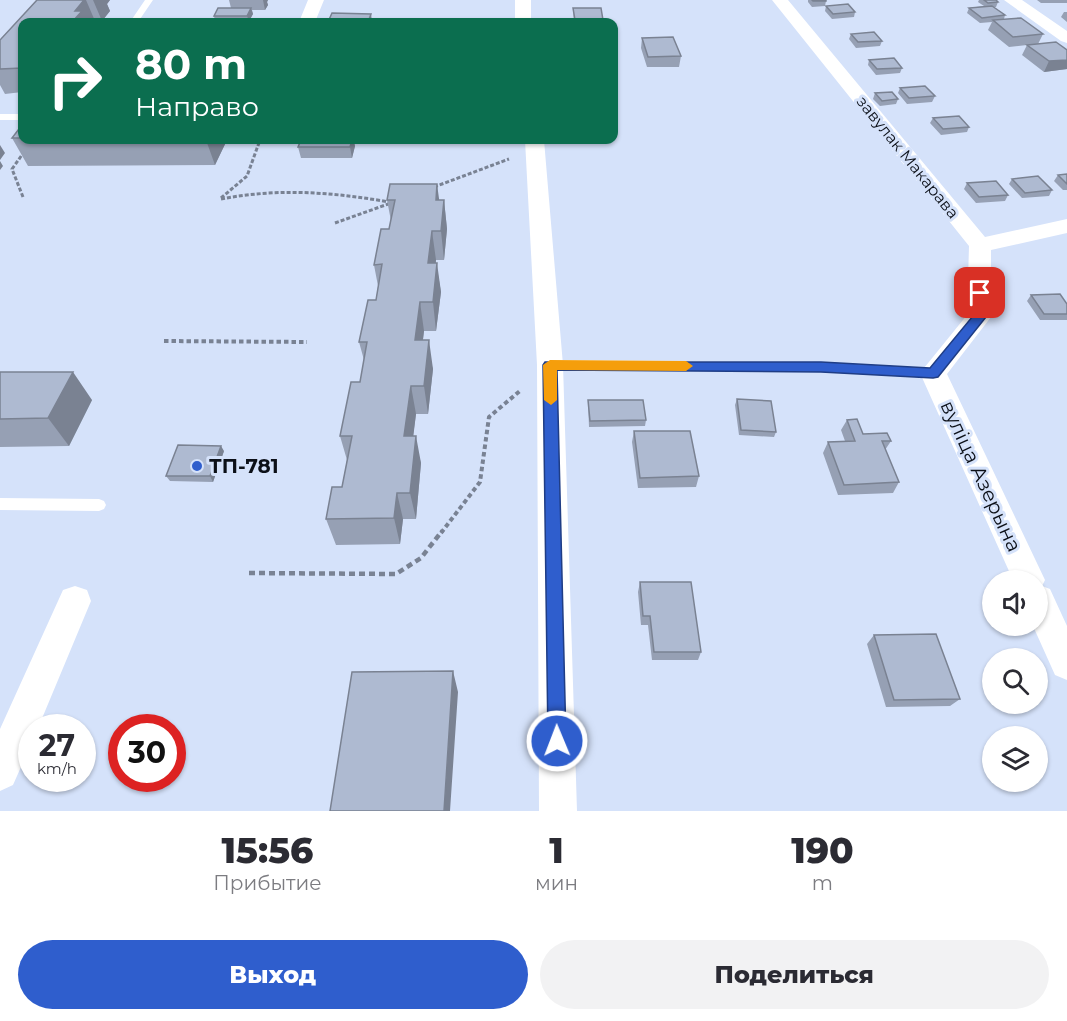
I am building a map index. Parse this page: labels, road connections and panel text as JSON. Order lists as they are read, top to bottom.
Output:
{
  "streets": {
    "street": ["завулак Макарава", "вуліца Азерына"]
  },
  "places": ["ТП-781"],
  "page": {
    "turn": ["80 m", "Направо"],
    "speed": "27 km/h",
    "limit": "30",
    "eta": [
      "15:56",
      "Прибытие",
      "1",
      "мин",
      "190",
      "m"
    ],
    "buttons": ["Выход", "Поделиться"]
  }
}
